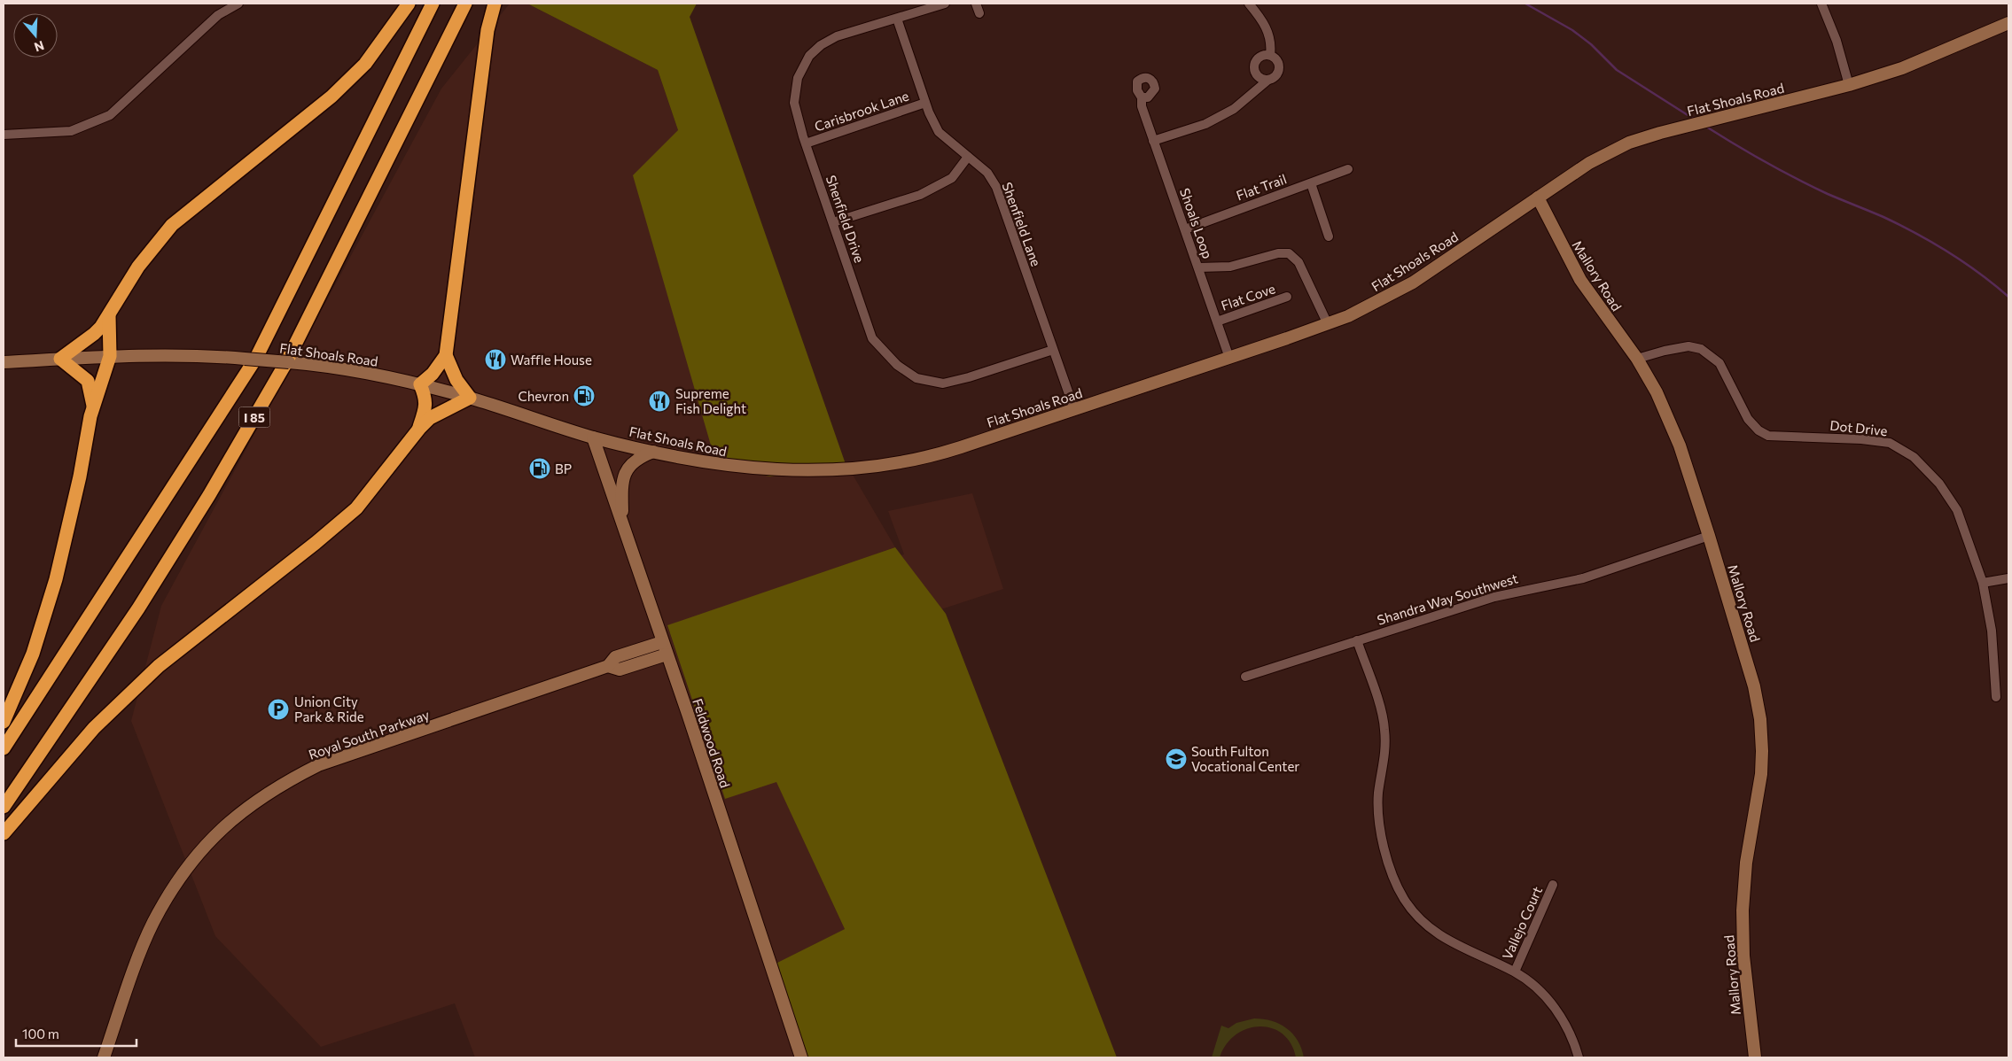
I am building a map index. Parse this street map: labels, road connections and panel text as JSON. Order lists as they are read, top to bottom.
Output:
{
  "streets": {
    "highway": ["I 85"],
    "street": [
      "Flat Shoals Road",
      "Carisbrook Lane",
      "Flat Trail",
      "Shenfield Drive",
      "Shoals Loop",
      "Shenfield Lane",
      "Mallory Road",
      "Flat Cove",
      "Dot Drive",
      "Shandra Way Southwest",
      "Royal South Parkway",
      "Feldwood Road",
      "Vallejo Court"
    ]
  },
  "crossings": [
    ["Flat Shoals Road", "Shoals Loop"],
    ["Flat Shoals Road", "Shenfield Lane"],
    ["Flat Shoals Road", "Mallory Road"],
    ["Flat Shoals Road", "Feldwood Road"],
    ["Carisbrook Lane", "Shenfield Drive"],
    ["Carisbrook Lane", "Shenfield Lane"],
    ["Flat Trail", "Shoals Loop"],
    ["Shenfield Drive", "Shenfield Lane"],
    ["Shoals Loop", "Flat Cove"],
    ["Mallory Road", "Dot Drive"],
    ["Mallory Road", "Shandra Way Southwest"],
    ["Royal South Parkway", "Feldwood Road"]
  ],
  "places": {
    "restaurant": ["Waffle House", "Supreme Fish Delight"],
    "fuel station": ["Chevron", "BP"],
    "parking": ["Union City Park & Ride"],
    "school or university": ["South Fulton Vocational Center"]
  },
  "scale_bar": "100 m",
  "north": "bottom"
}
